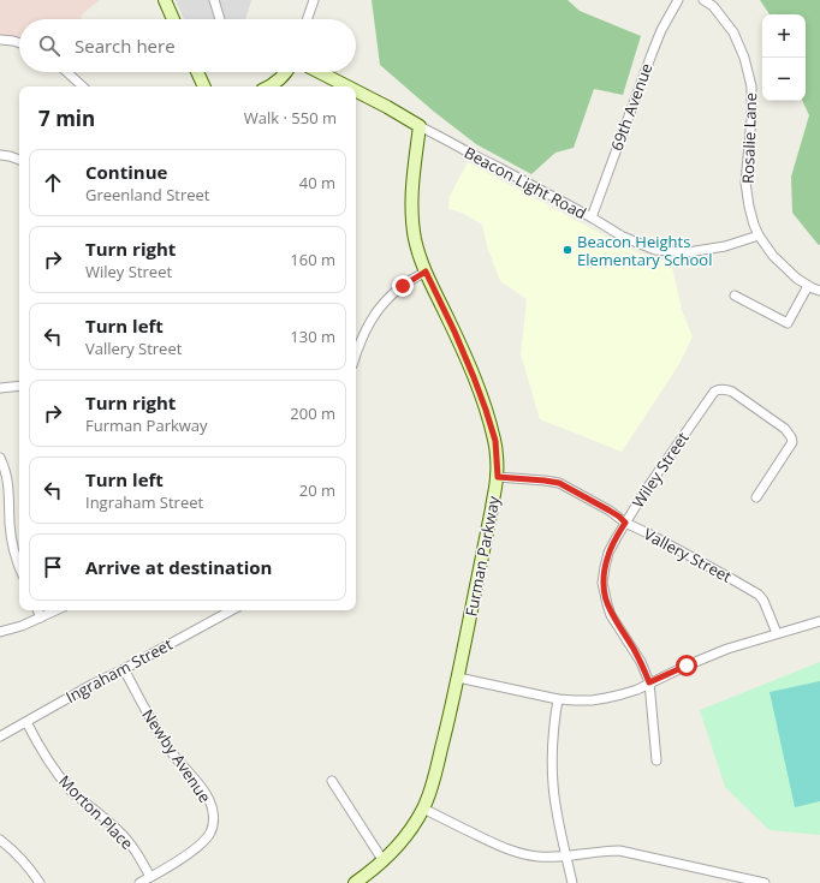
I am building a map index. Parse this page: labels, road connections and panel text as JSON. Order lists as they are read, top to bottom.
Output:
{
  "streets": {
    "street": [
      "69th Avenue",
      "Rosalie Lane",
      "Beacon Light Road",
      "Wiley Street",
      "Vallery Street",
      "Furman Parkway",
      "Ingraham Street",
      "Newby Avenue",
      "Morton Place"
    ]
  },
  "crossings": [
    ["69th Avenue", "Beacon Light Road"],
    ["Rosalie Lane", "Beacon Light Road"],
    ["Beacon Light Road", "Furman Parkway"],
    ["Wiley Street", "Vallery Street"],
    ["Vallery Street", "Furman Parkway"],
    ["Ingraham Street", "Newby Avenue"],
    ["Ingraham Street", "Morton Place"],
    ["Newby Avenue", "Morton Place"]
  ],
  "places": ["Beacon Heights Elementary School"],
  "page": {
    "map_buttons": ["+", "−"],
    "search": "Search here",
    "heading": ["7 min", "Walk · 550 m"],
    "list": [
      ["Continue", "Greenland Street", "40 m"],
      ["Turn right", "Wiley Street", "160 m"],
      ["Turn left", "Vallery Street", "130 m"],
      ["Turn right", "Furman Parkway", "200 m"],
      ["Turn left", "Ingraham Street", "20 m"],
      "Arrive at destination"
    ]
  }
}
